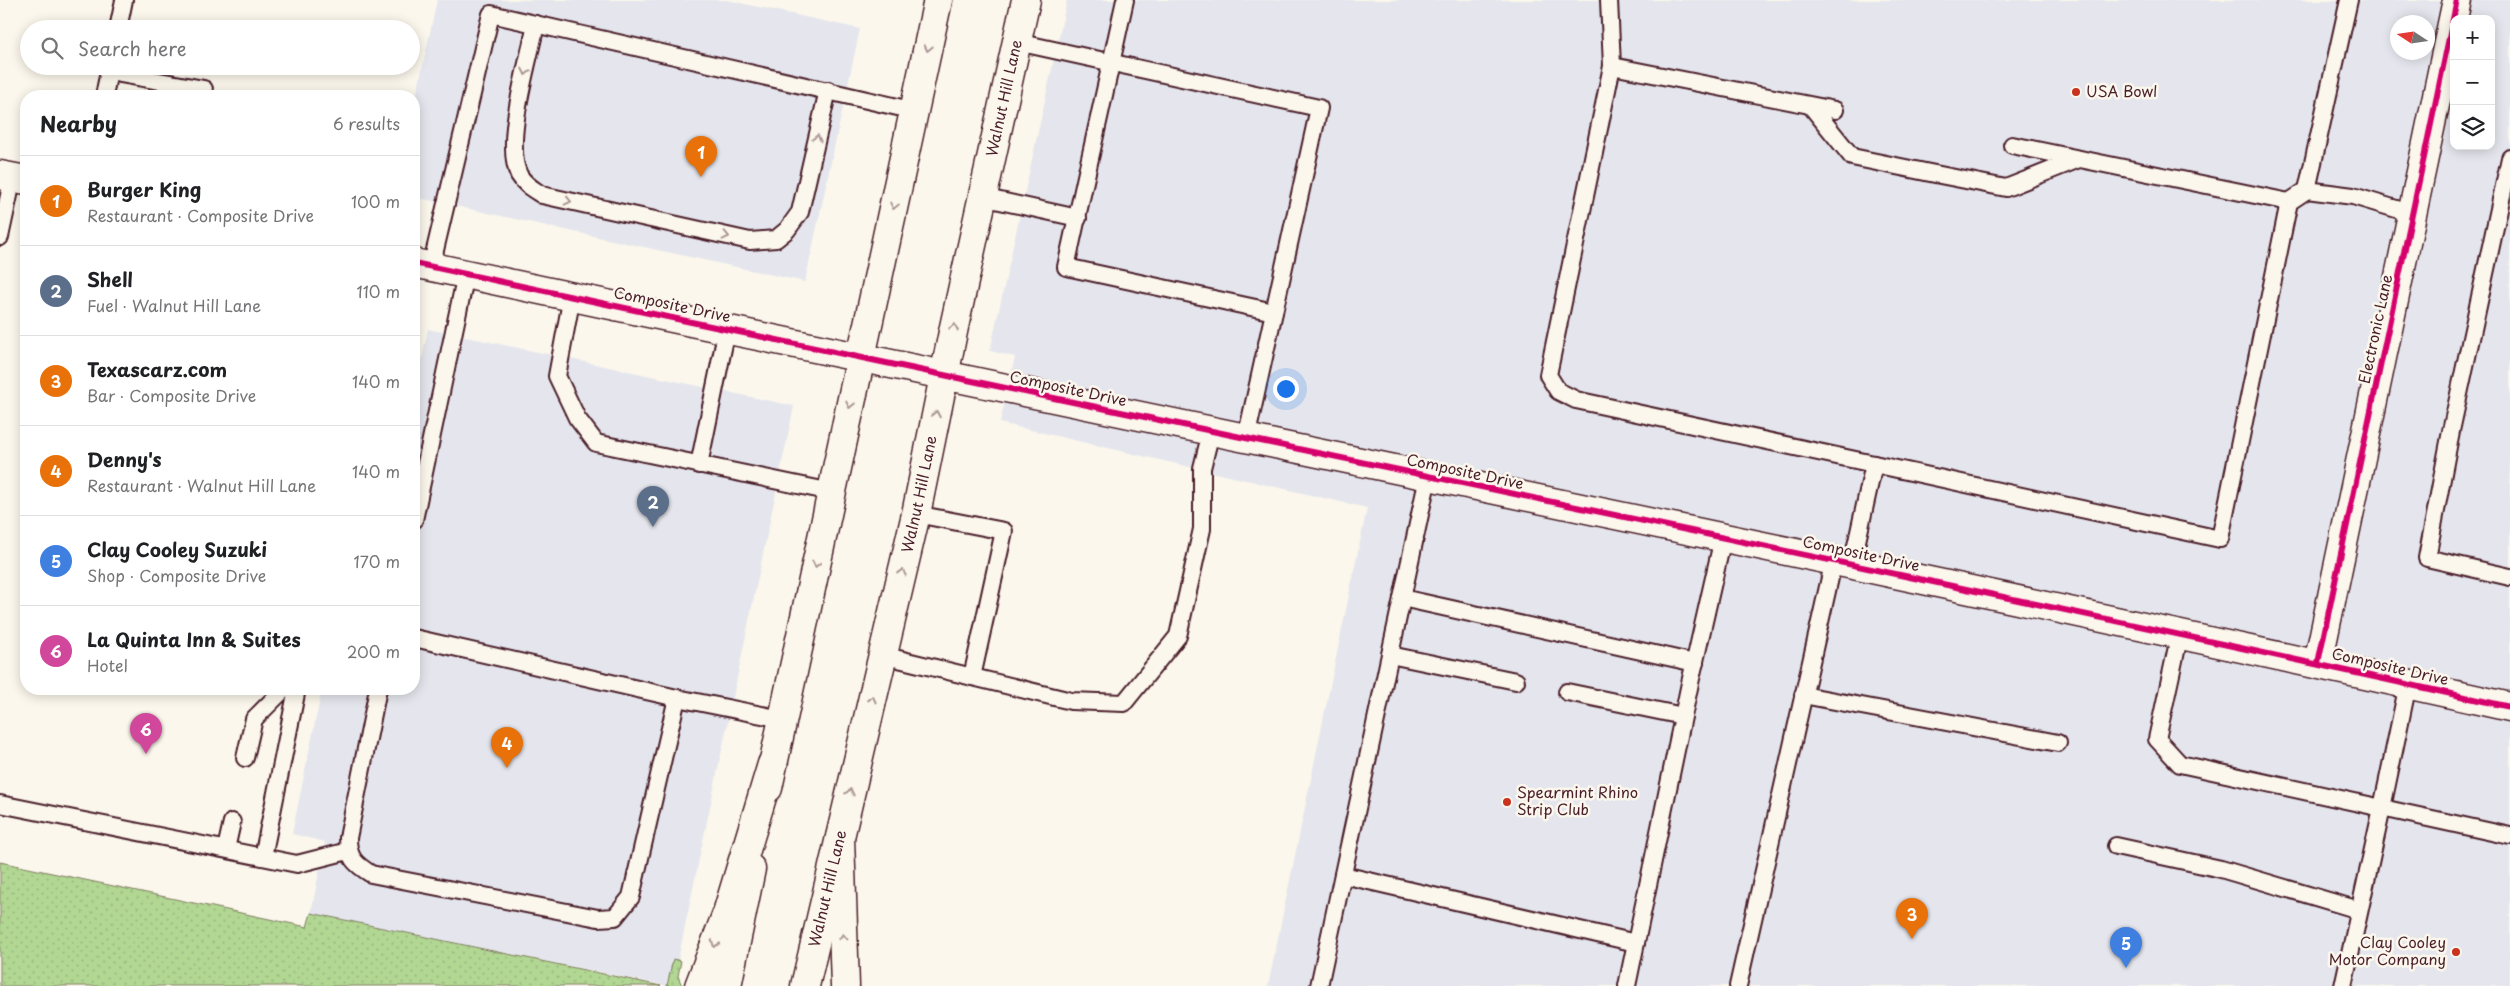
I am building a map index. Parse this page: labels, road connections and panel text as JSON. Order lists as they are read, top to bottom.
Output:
{
  "streets": {
    "main road": ["Walnut Hill Lane", "Composite Drive", "Electronic Lane"]
  },
  "crossings": [
    ["Walnut Hill Lane", "Composite Drive"],
    ["Composite Drive", "Electronic Lane"]
  ],
  "places": ["USA Bowl", "Spearmint Rhino Strip Club", "Clay Cooley Motor Company"],
  "north": "left",
  "page": {
    "map_buttons": ["+", "−"],
    "search": "Search here",
    "heading": ["Nearby", "6 results"],
    "pins": [
      "1",
      "2",
      "6",
      "4",
      "3",
      "5"
    ],
    "list": [
      {
        "mark": "1",
        "name": "Burger King",
        "note": "Restaurant · Composite Drive",
        "value": "100 m"
      },
      {
        "mark": "2",
        "name": "Shell",
        "note": "Fuel · Walnut Hill Lane",
        "value": "110 m"
      },
      {
        "mark": "3",
        "name": "Texascarz.com",
        "note": "Bar · Composite Drive",
        "value": "140 m"
      },
      {
        "mark": "4",
        "name": "Denny's",
        "note": "Restaurant · Walnut Hill Lane",
        "value": "140 m"
      },
      {
        "mark": "5",
        "name": "Clay Cooley Suzuki",
        "note": "Shop · Composite Drive",
        "value": "170 m"
      },
      {
        "mark": "6",
        "name": "La Quinta Inn & Suites",
        "note": "Hotel",
        "value": "200 m"
      }
    ]
  }
}
